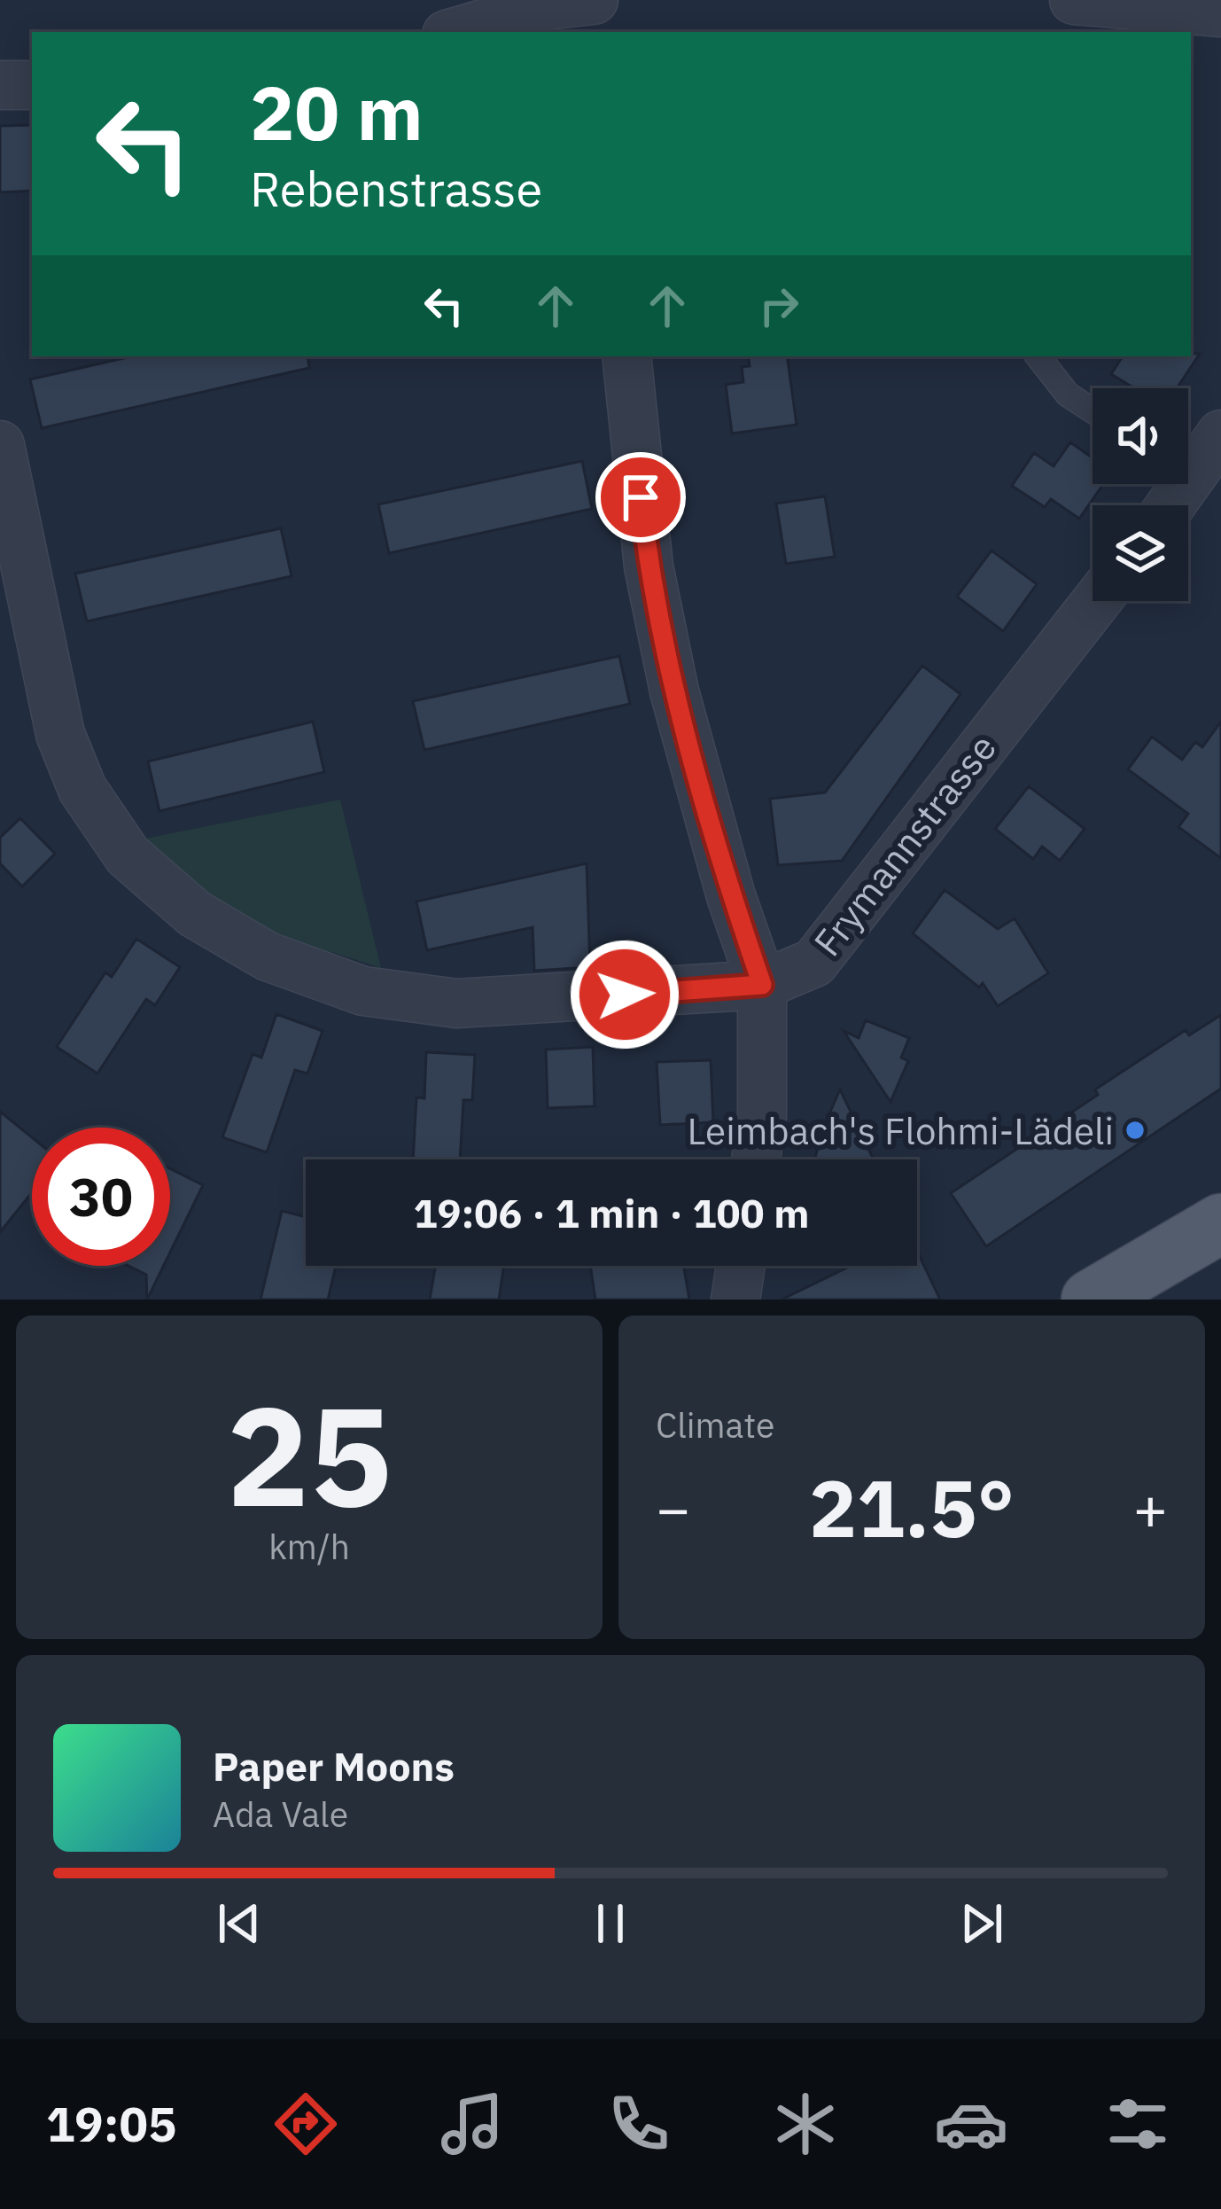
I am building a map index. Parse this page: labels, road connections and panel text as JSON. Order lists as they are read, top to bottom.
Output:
{
  "streets": {
    "street": ["Frymannstrasse"]
  },
  "places": ["Leimbach's Flohmi-Lädeli"],
  "page": {
    "turn": ["20 m", "Rebenstrasse"],
    "limit": "30",
    "trip": "19:06 · 1 min · 100 m",
    "tile": [
      ["25", "km/h"],
      "Climate"
    ],
    "heat": ["−", "21.5°", "+"],
    "song": ["Paper Moons", "Ada Vale"],
    "tabs": "19:05"
  }
}
